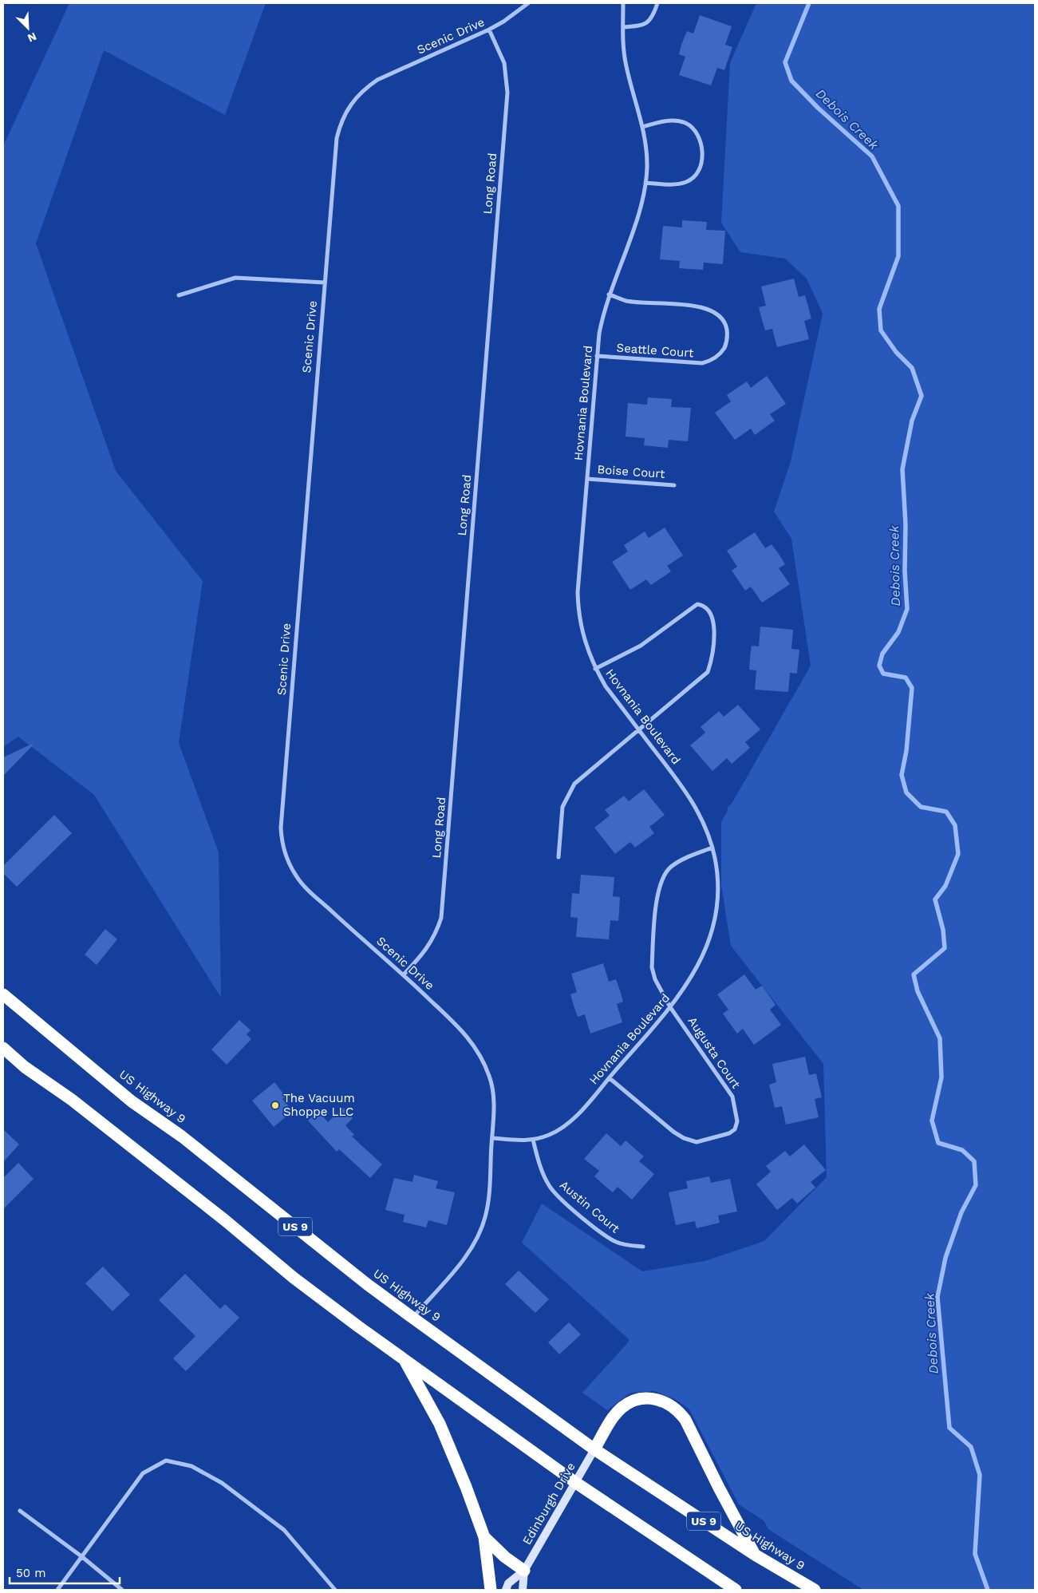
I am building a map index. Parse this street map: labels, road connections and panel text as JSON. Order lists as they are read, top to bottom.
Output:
{
  "streets": {
    "highway": ["US Highway 9", "US 9"],
    "main road": ["Edinburgh Drive"],
    "street": [
      "Scenic Drive",
      "Long Road",
      "Seattle Court",
      "Hovnania Boulevard",
      "Boise Court",
      "Augusta Court",
      "Austin Court"
    ]
  },
  "crossings": [
    ["Scenic Drive", "Long Road"],
    ["Scenic Drive", "Hovnania Boulevard"],
    ["Scenic Drive", "US Highway 9"],
    ["Seattle Court", "Hovnania Boulevard"],
    ["Hovnania Boulevard", "Boise Court"],
    ["Hovnania Boulevard", "Augusta Court"],
    ["Hovnania Boulevard", "Austin Court"],
    ["US Highway 9", "Edinburgh Drive"]
  ],
  "water": ["Debois Creek"],
  "places": ["The Vacuum Shoppe LLC"],
  "scale_bar": "50 m",
  "north": "bottom right"
}
